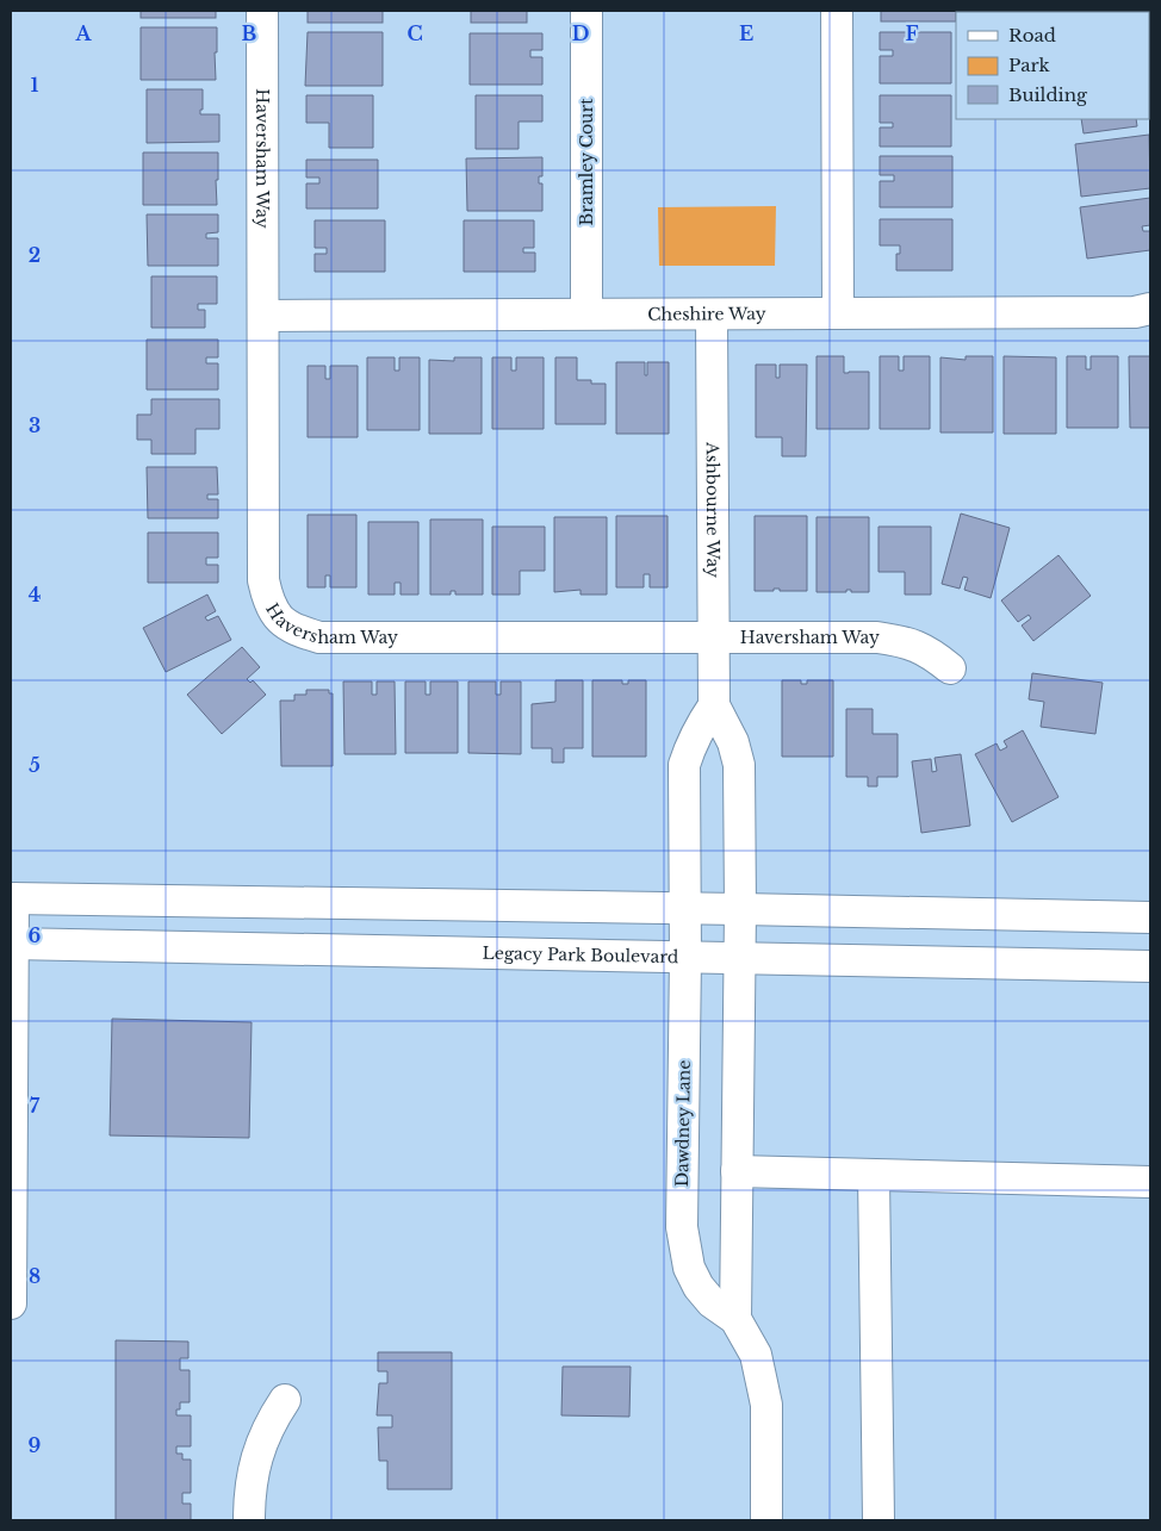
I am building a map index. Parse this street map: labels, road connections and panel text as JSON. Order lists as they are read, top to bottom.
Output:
{
  "streets": {
    "street": [
      "Haversham Way",
      "Bramley Court",
      "Cheshire Way",
      "Ashbourne Way",
      "Legacy Park Boulevard",
      "Dawdney Lane"
    ]
  },
  "crossings": [
    ["Haversham Way", "Cheshire Way"],
    ["Haversham Way", "Ashbourne Way"],
    ["Bramley Court", "Cheshire Way"],
    ["Cheshire Way", "Ashbourne Way"],
    ["Ashbourne Way", "Legacy Park Boulevard"],
    ["Legacy Park Boulevard", "Dawdney Lane"]
  ],
  "legend": ["Road", "Park", "Building"],
  "grid": {
    "columns": [
      "A",
      "B",
      "C",
      "D",
      "E",
      "F"
    ],
    "rows": [
      "1",
      "2",
      "3",
      "4",
      "5",
      "6",
      "7",
      "8",
      "9"
    ]
  }
}
